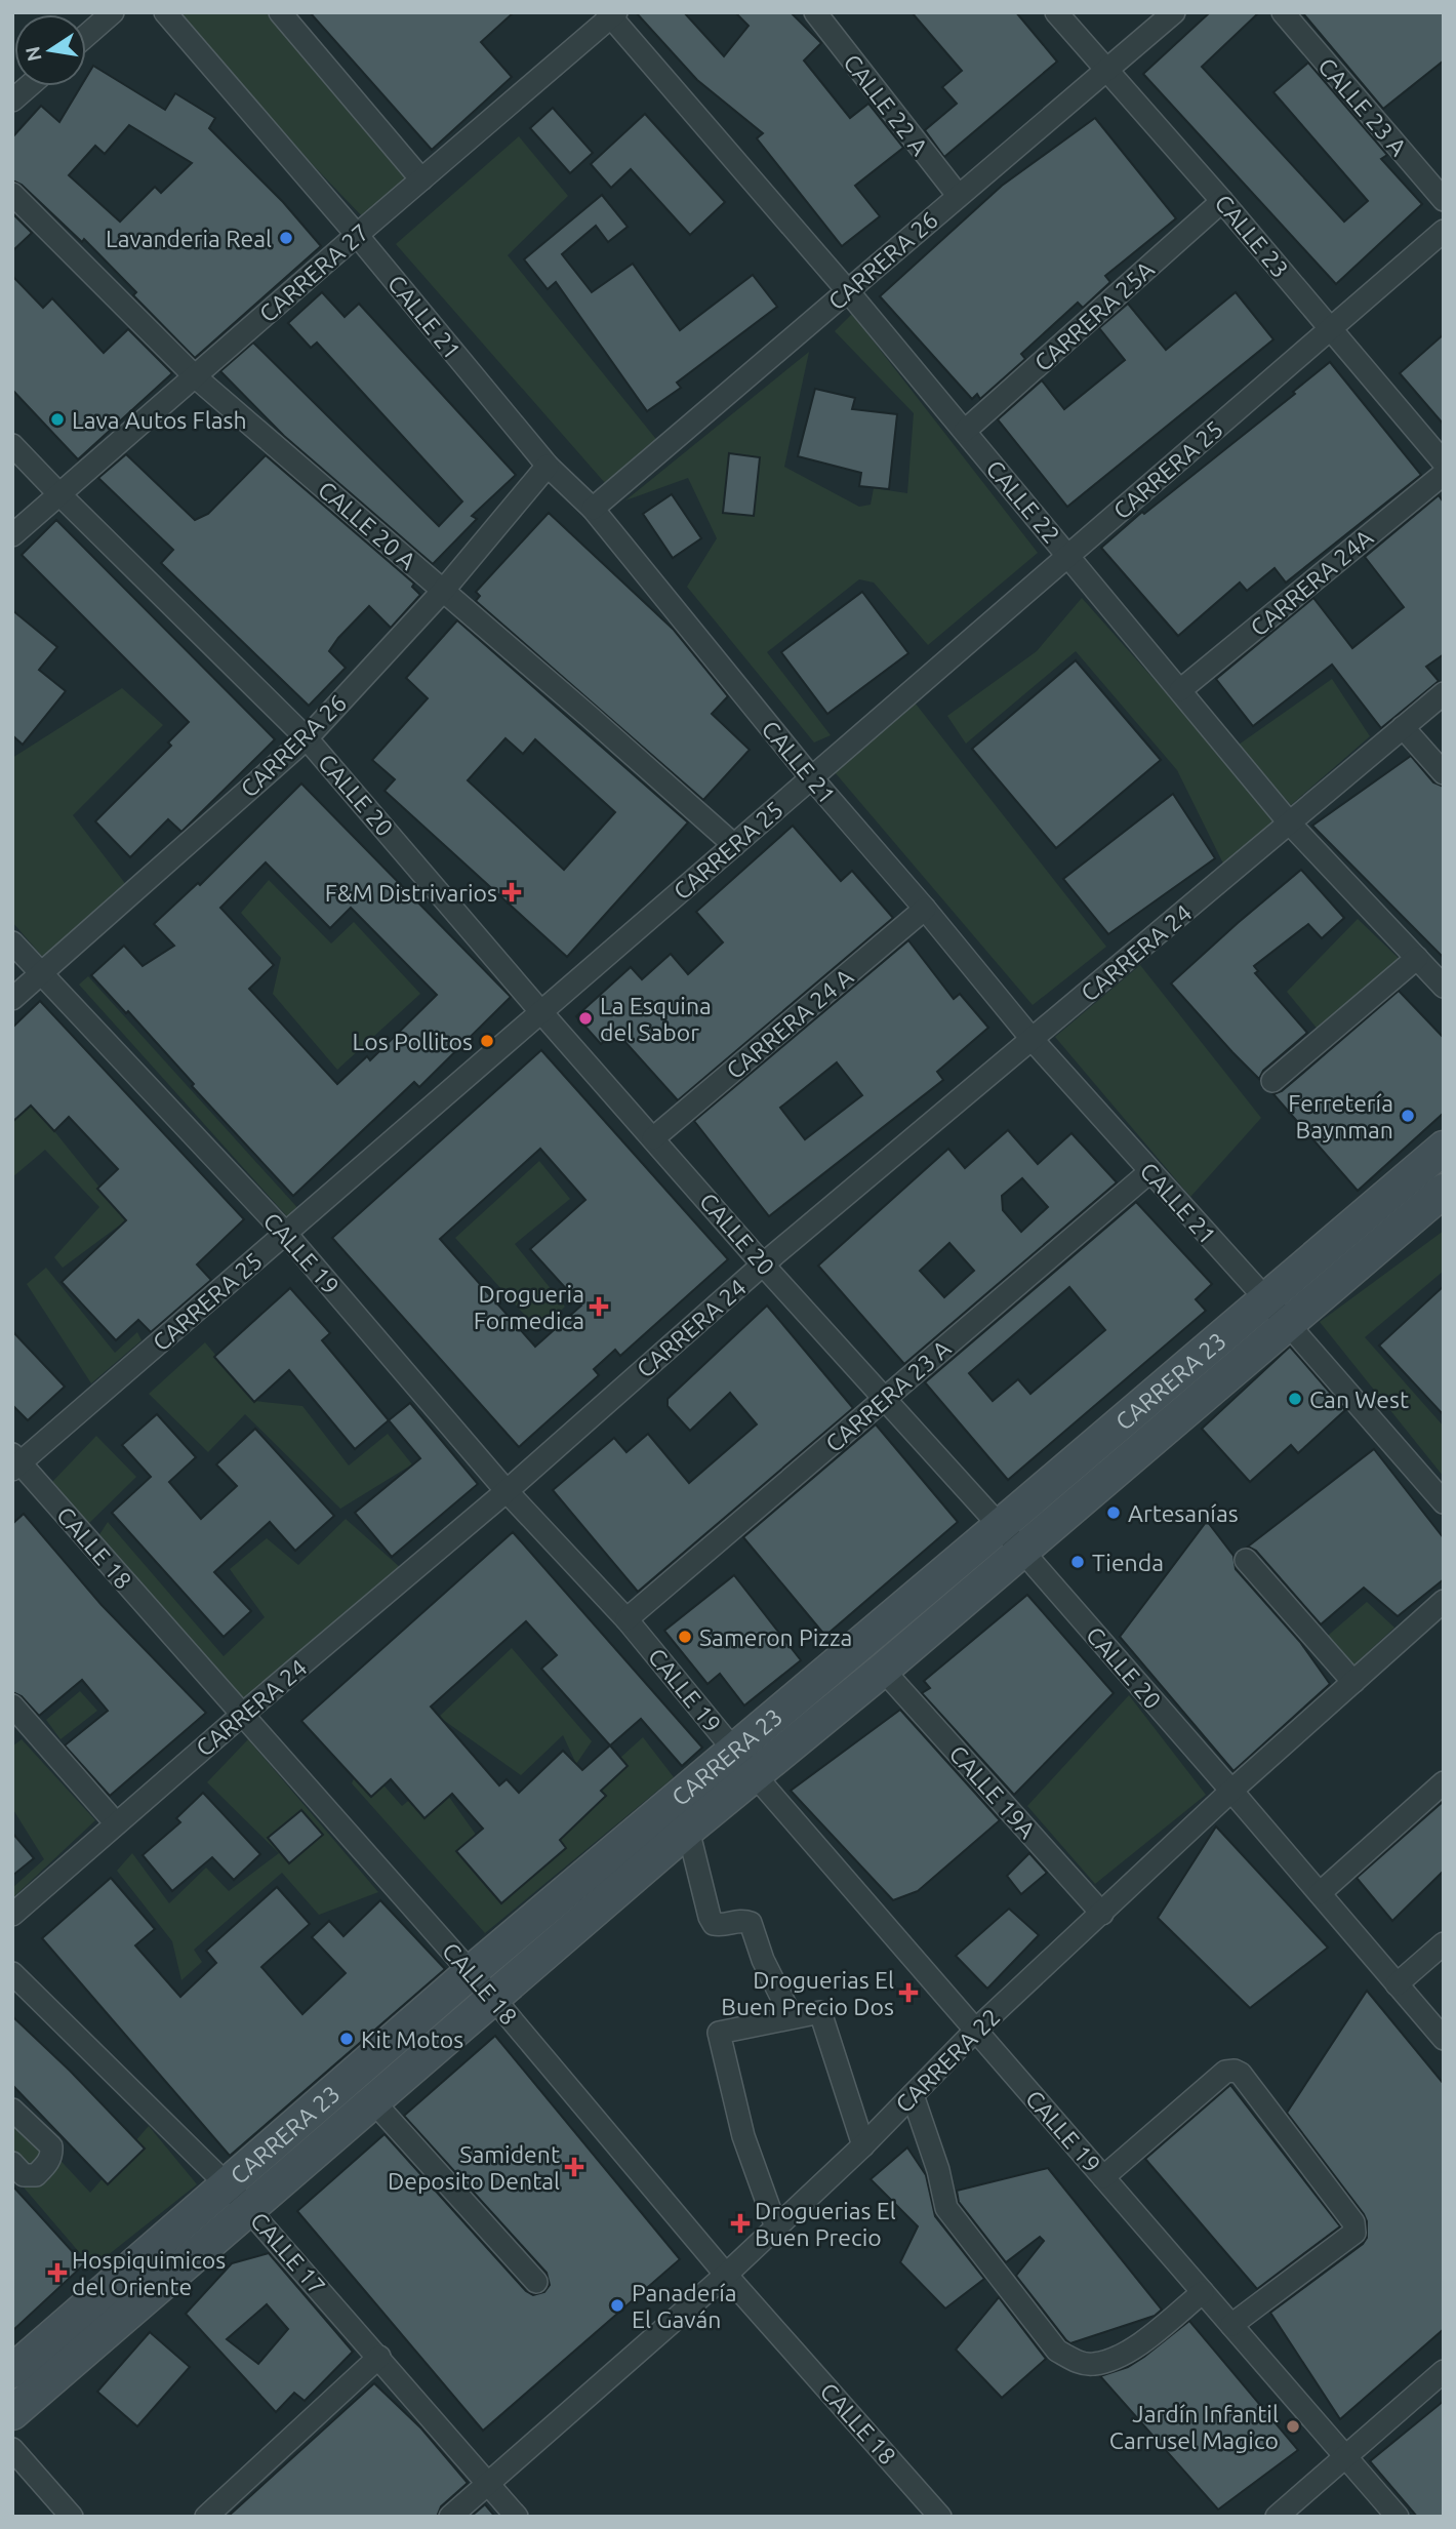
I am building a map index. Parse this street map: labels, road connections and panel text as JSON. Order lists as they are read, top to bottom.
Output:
{
  "streets": {
    "street": [
      "CALLE 22 A",
      "CALLE 23 A",
      "CALLE 23",
      "CARRERA 26",
      "CARRERA 27",
      "CARRERA 25A",
      "CALLE 21",
      "CARRERA 25",
      "CALLE 22",
      "CALLE 20 A",
      "CARRERA 24A",
      "CALLE 20",
      "CARRERA 24",
      "CARRERA 24 A",
      "CALLE 19",
      "CARRERA 23",
      "CARRERA 23 A",
      "CALLE 18",
      "CALLE 19A",
      "CARRERA 22",
      "CALLE 17"
    ]
  },
  "crossings": [
    ["CALLE 22 A", "CARRERA 26"],
    ["CALLE 23", "CARRERA 26"],
    ["CALLE 23", "CARRERA 25A"],
    ["CALLE 23", "CARRERA 25"],
    ["CARRERA 26", "CALLE 21"],
    ["CARRERA 26", "CALLE 22"],
    ["CARRERA 26", "CALLE 20 A"],
    ["CARRERA 26", "CALLE 20"],
    ["CARRERA 26", "CALLE 19"],
    ["CARRERA 27", "CALLE 21"],
    ["CARRERA 27", "CALLE 22"],
    ["CARRERA 27", "CALLE 20 A"],
    ["CARRERA 27", "CALLE 20"],
    ["CARRERA 25A", "CALLE 22"],
    ["CALLE 21", "CARRERA 25"],
    ["CALLE 21", "CARRERA 24"],
    ["CALLE 21", "CARRERA 24 A"],
    ["CALLE 21", "CARRERA 23"],
    ["CALLE 21", "CARRERA 23 A"],
    ["CARRERA 25", "CALLE 22"],
    ["CARRERA 25", "CALLE 20 A"],
    ["CARRERA 25", "CALLE 20"],
    ["CARRERA 25", "CALLE 19"],
    ["CARRERA 25", "CALLE 18"],
    ["CALLE 22", "CARRERA 24A"],
    ["CALLE 22", "CARRERA 24"],
    ["CALLE 20", "CARRERA 24"],
    ["CALLE 20", "CARRERA 24 A"],
    ["CALLE 20", "CARRERA 23"],
    ["CALLE 20", "CARRERA 23 A"],
    ["CALLE 20", "CARRERA 22"],
    ["CARRERA 24", "CALLE 19"],
    ["CARRERA 24", "CALLE 18"],
    ["CALLE 19", "CARRERA 23"],
    ["CALLE 19", "CARRERA 23 A"],
    ["CALLE 19", "CARRERA 22"],
    ["CARRERA 23", "CALLE 18"],
    ["CARRERA 23", "CALLE 19A"],
    ["CARRERA 23", "CALLE 17"],
    ["CALLE 18", "CARRERA 22"],
    ["CALLE 19A", "CARRERA 22"],
    ["CARRERA 22", "CALLE 17"]
  ],
  "places": {
    "other": [
      "Lavanderia Real",
      "Lava Autos Flash",
      "La Esquina del Sabor",
      "Los Pollitos",
      "Ferretería Baynman",
      "Can West",
      "Artesanías",
      "Tienda",
      "Sameron Pizza",
      "Kit Motos",
      "Panadería El Gaván",
      "Jardín Infantil Carrusel Magico"
    ],
    "health": [
      "F&M Distrivarios",
      "Drogueria Formedica",
      "Droguerias El Buen Precio Dos",
      "Samident Deposito Dental",
      "Droguerias El Buen Precio",
      "Hospiquimicos del Oriente"
    ]
  },
  "north": "left"
}
